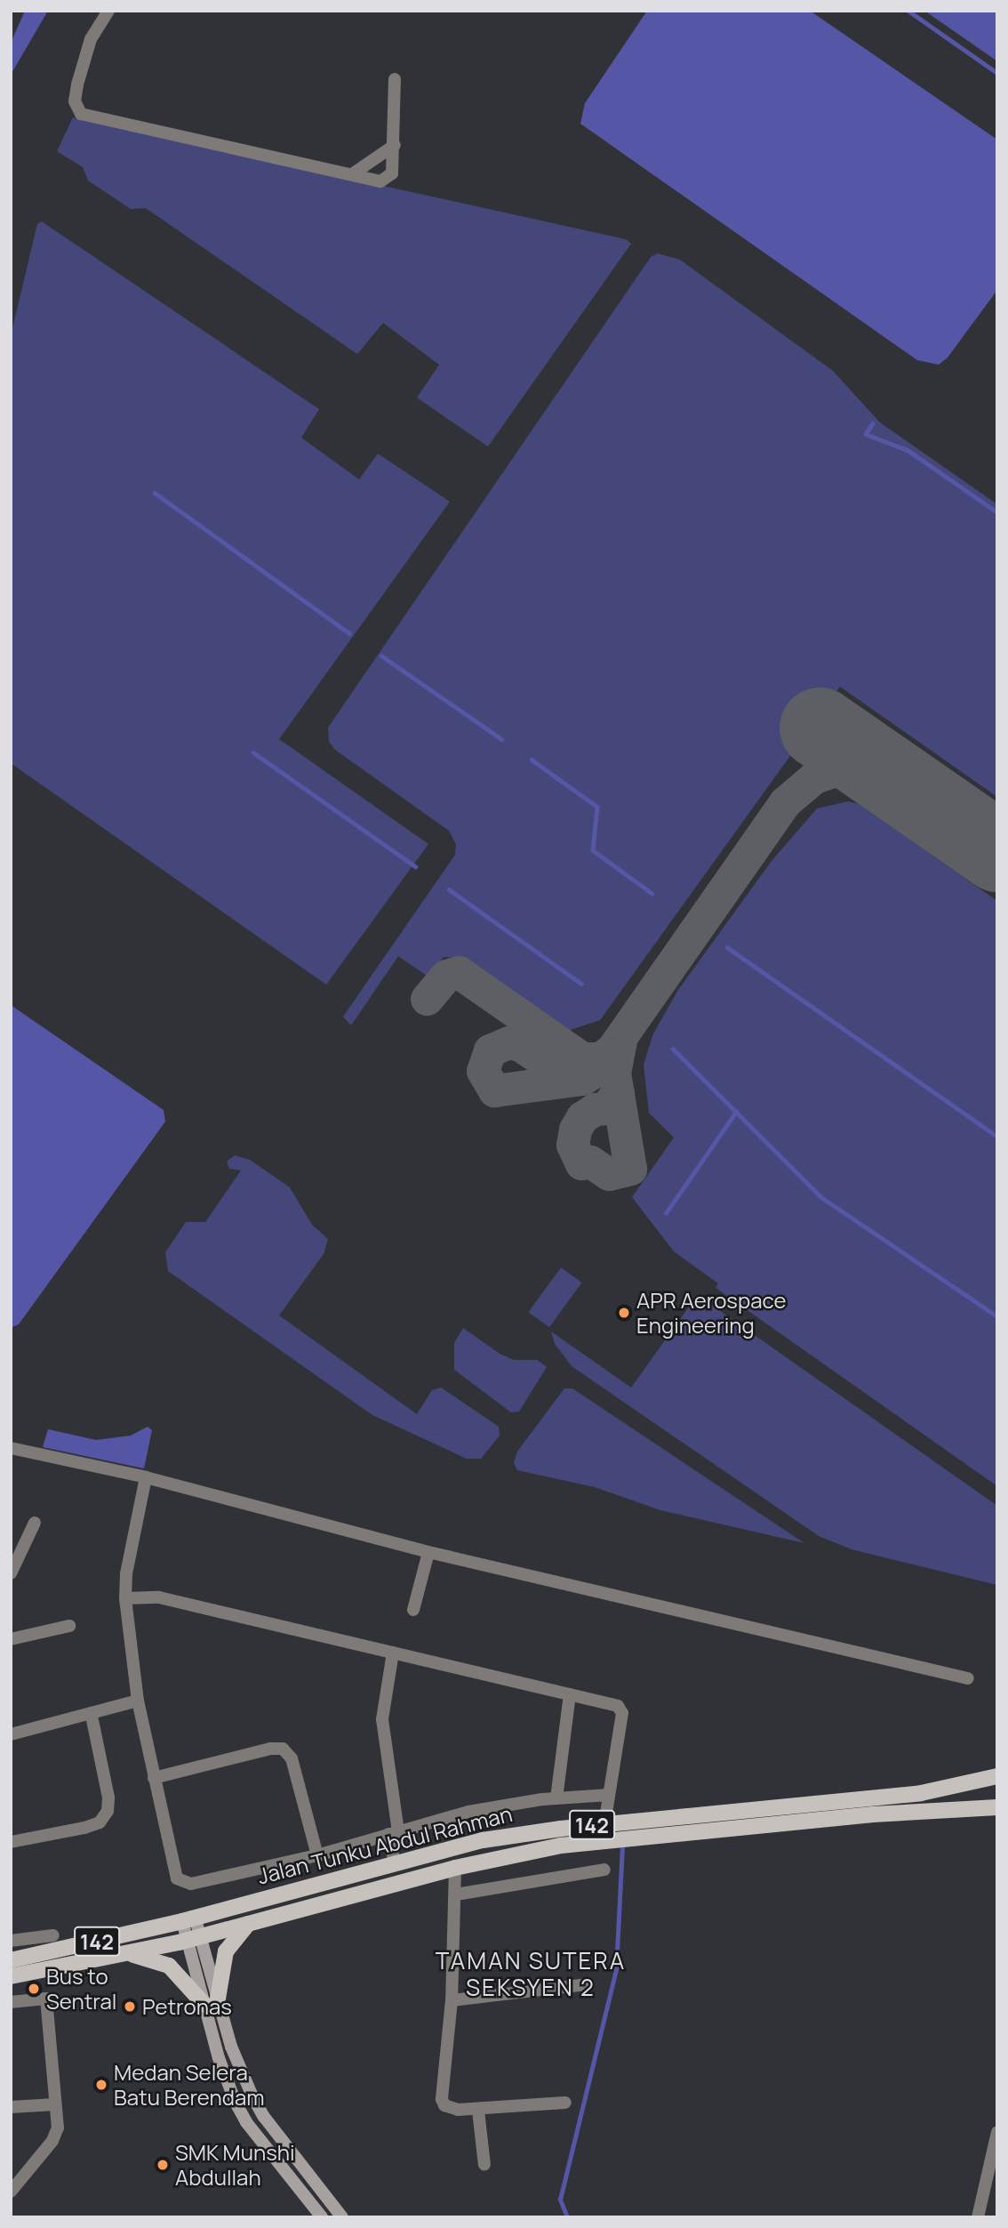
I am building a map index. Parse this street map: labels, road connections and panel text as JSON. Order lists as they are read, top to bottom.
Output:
{
  "streets": {
    "main road": ["142", "Jalan Tunku Abdul Rahman"]
  },
  "districts": ["TAMAN SUTERA SEKSYEN 2"],
  "places": [
    "APR Aerospace Engineering",
    "Bus to Sentral",
    "Petronas",
    "Medan Selera Batu Berendam",
    "SMK Munshi Abdullah"
  ]
}
